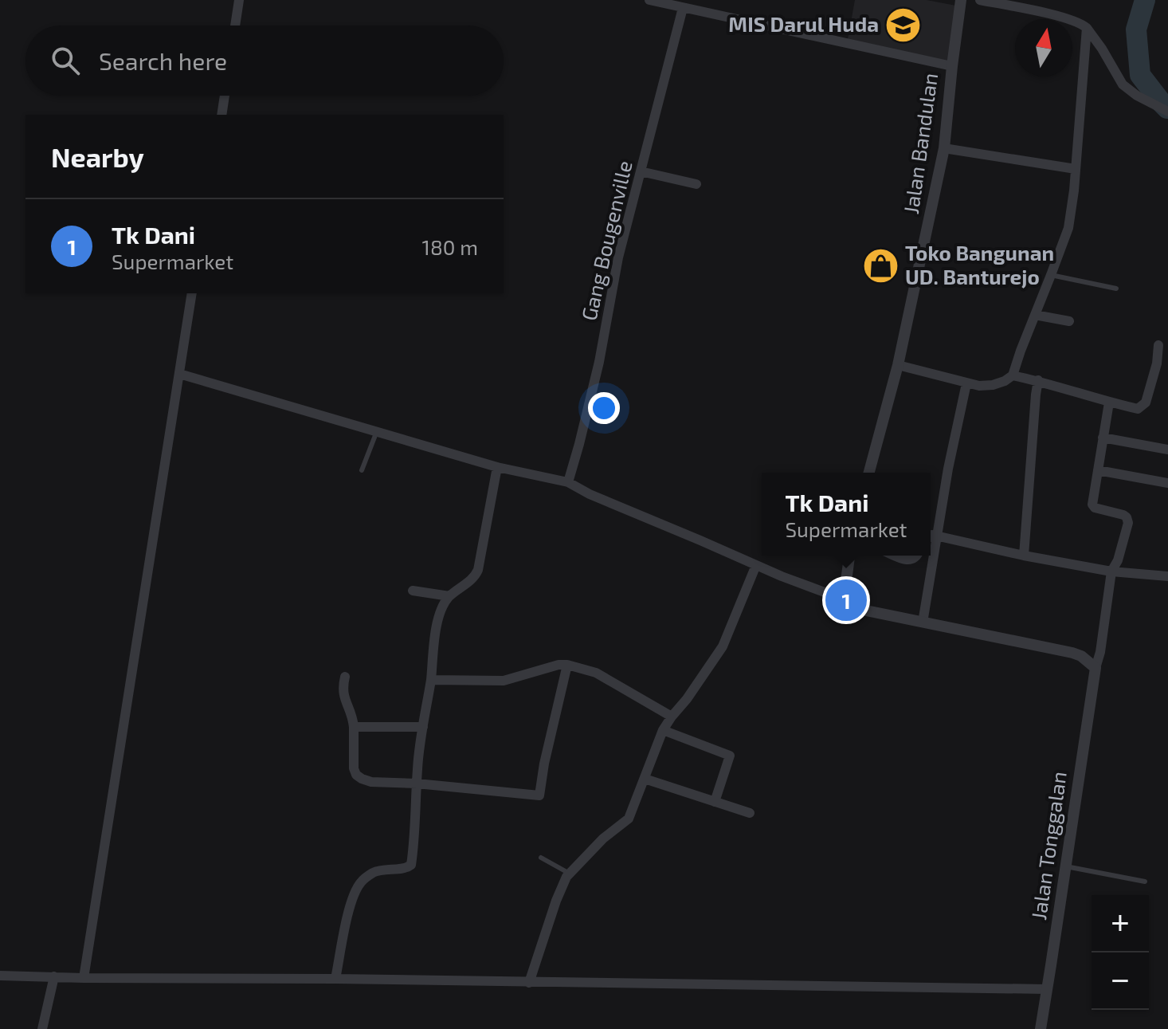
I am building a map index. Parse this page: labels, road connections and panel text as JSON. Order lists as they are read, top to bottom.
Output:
{
  "streets": {
    "street": ["Jalan Bandulan", "Gang Bougenville", "Jalan Tonggalan"]
  },
  "places": {
    "school or university": ["MIS Darul Huda"],
    "shop": ["Toko Bangunan UD. Banturejo"]
  },
  "north": "top",
  "page": {
    "search": "Search here",
    "heading": "Nearby",
    "list": [
      {
        "mark": "1",
        "name": "Tk Dani",
        "note": "Supermarket",
        "value": "180 m"
      }
    ],
    "popup": ["Tk Dani", "Supermarket"],
    "pins": "1",
    "map_buttons": ["+", "−"]
  }
}
